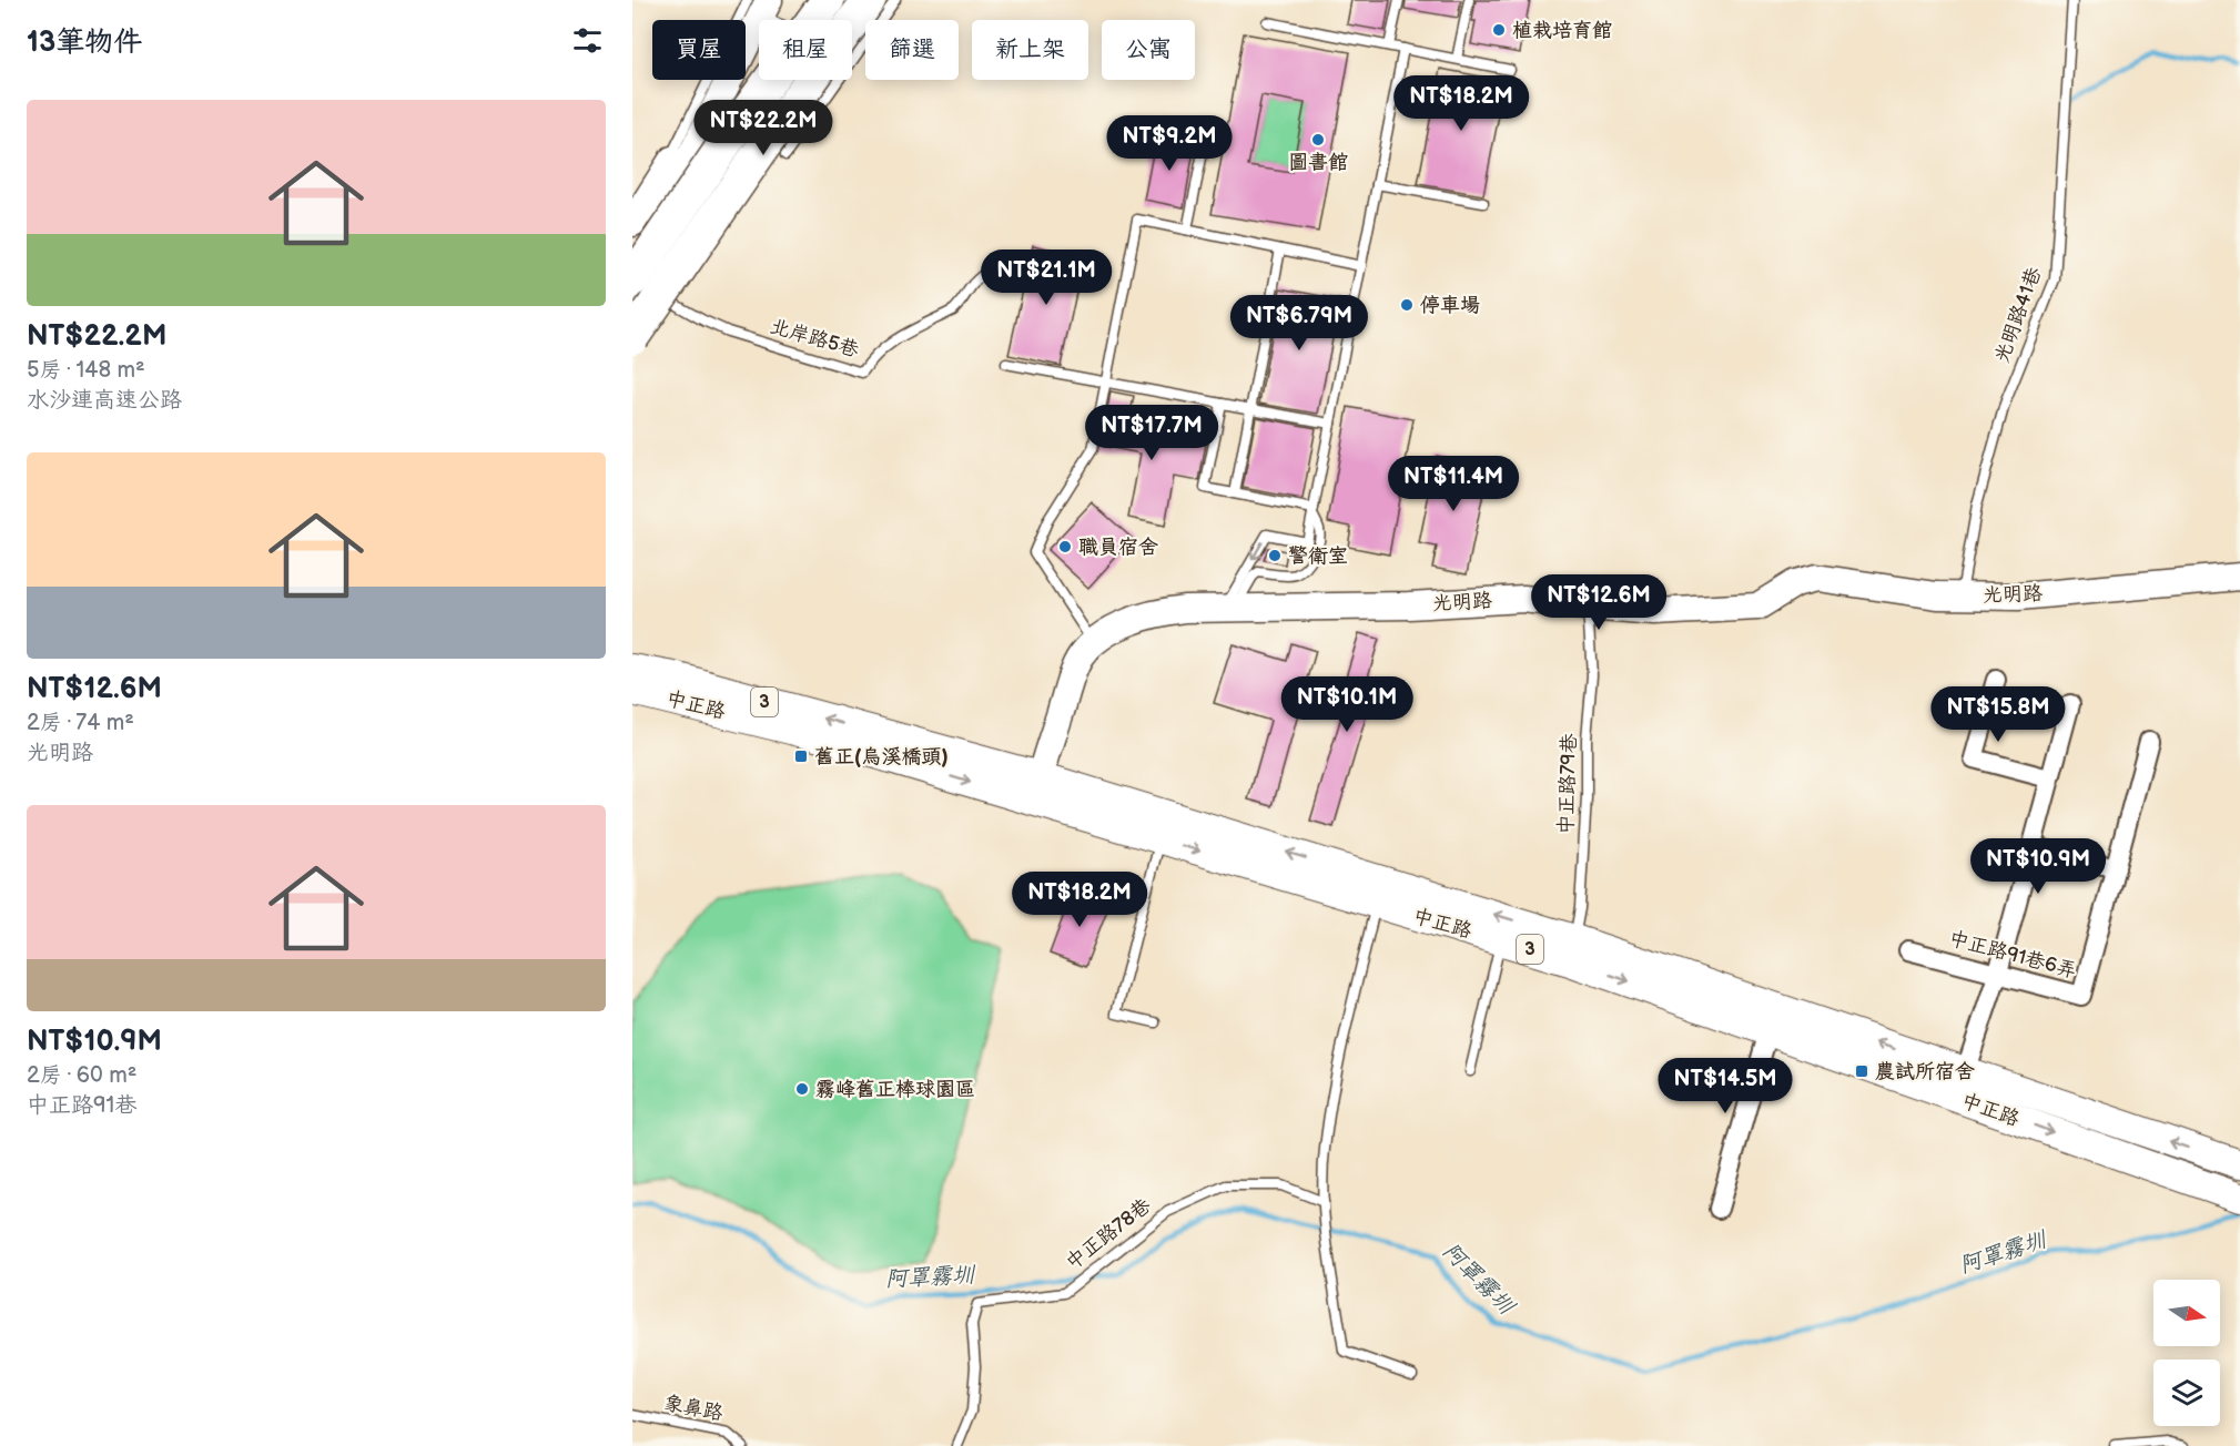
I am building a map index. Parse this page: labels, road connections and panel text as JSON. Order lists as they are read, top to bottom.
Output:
{
  "streets": {
    "main road": ["3", "中正路"],
    "street": ["光明路", "中正路91巷6弄"],
    "lane": [
      "光明路41巷",
      "北岸路5巷",
      "中正路79巷",
      "中正路78巷",
      "象鼻路"
    ]
  },
  "crossings": [
    ["光明路41巷", "光明路"],
    ["光明路", "中正路"],
    ["光明路", "中正路79巷"],
    ["中正路", "中正路79巷"]
  ],
  "water": ["阿罩霧圳"],
  "places": {
    "other": [
      "植栽培育館",
      "圖書館",
      "停車場",
      "職員宿舍",
      "警衛室",
      "霧峰舊正棒球園區"
    ],
    "transit": ["舊正(烏溪橋頭)", "農試所宿舍"]
  },
  "north": "right",
  "page": {
    "heading": "13筆物件",
    "chip": [
      "買屋",
      "租屋",
      "篩選",
      "新上架",
      "公寓"
    ],
    "price": [
      "NT$18.2M",
      "NT$22.2M",
      "NT$9.2M",
      "NT$21.1M",
      "NT$6.79M",
      "NT$17.7M",
      "NT$11.4M",
      "NT$12.6M",
      "NT$10.1M",
      "NT$15.8M",
      "NT$10.9M",
      "NT$18.2M",
      "NT$14.5M"
    ],
    "list": [
      {
        "name": "NT$22.2M",
        "note": "5房 · 148 m² · 水沙連高速公路"
      },
      {
        "name": "NT$12.6M",
        "note": "2房 · 74 m² · 光明路"
      },
      {
        "name": "NT$10.9M",
        "note": "2房 · 60 m² · 中正路91巷"
      }
    ]
  }
}
